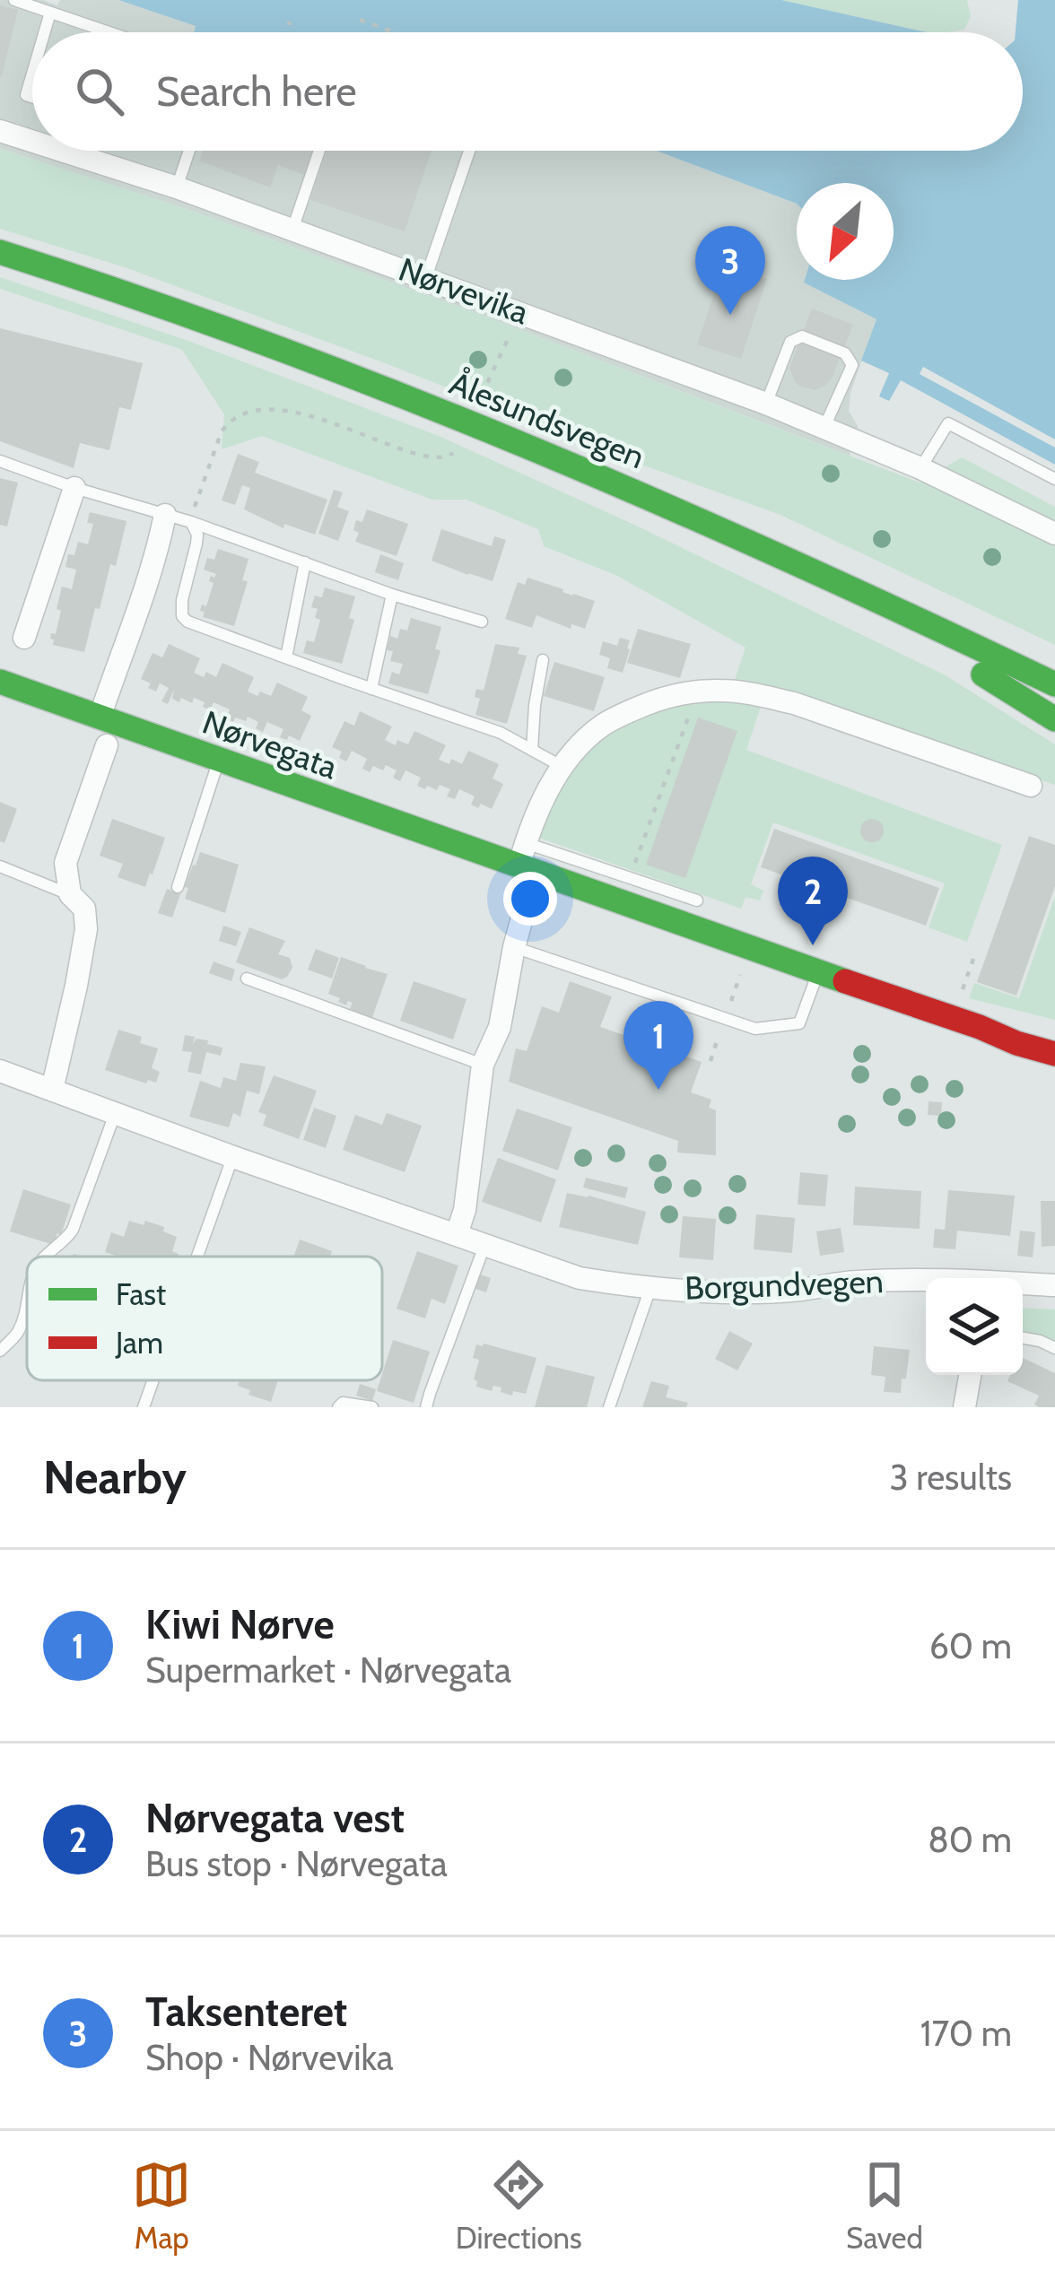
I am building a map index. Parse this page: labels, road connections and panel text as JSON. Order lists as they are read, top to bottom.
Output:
{
  "streets": {
    "main road": ["Ålesundsvegen", "Nørvegata"],
    "street": ["Nørvevika", "Borgundvegen"]
  },
  "legend": ["Fast", "Jam"],
  "north": "bottom left",
  "page": {
    "search": "Search here",
    "pins": ["3", "2", "1"],
    "heading": ["Nearby", "3 results"],
    "list": [
      {
        "mark": "1",
        "name": "Kiwi Nørve",
        "note": "Supermarket · Nørvegata",
        "value": "60 m"
      },
      {
        "mark": "2",
        "name": "Nørvegata vest",
        "note": "Bus stop · Nørvegata",
        "value": "80 m"
      },
      {
        "mark": "3",
        "name": "Taksenteret",
        "note": "Shop · Nørvevika",
        "value": "170 m"
      }
    ],
    "nav": ["Map", "Directions", "Saved"]
  }
}
